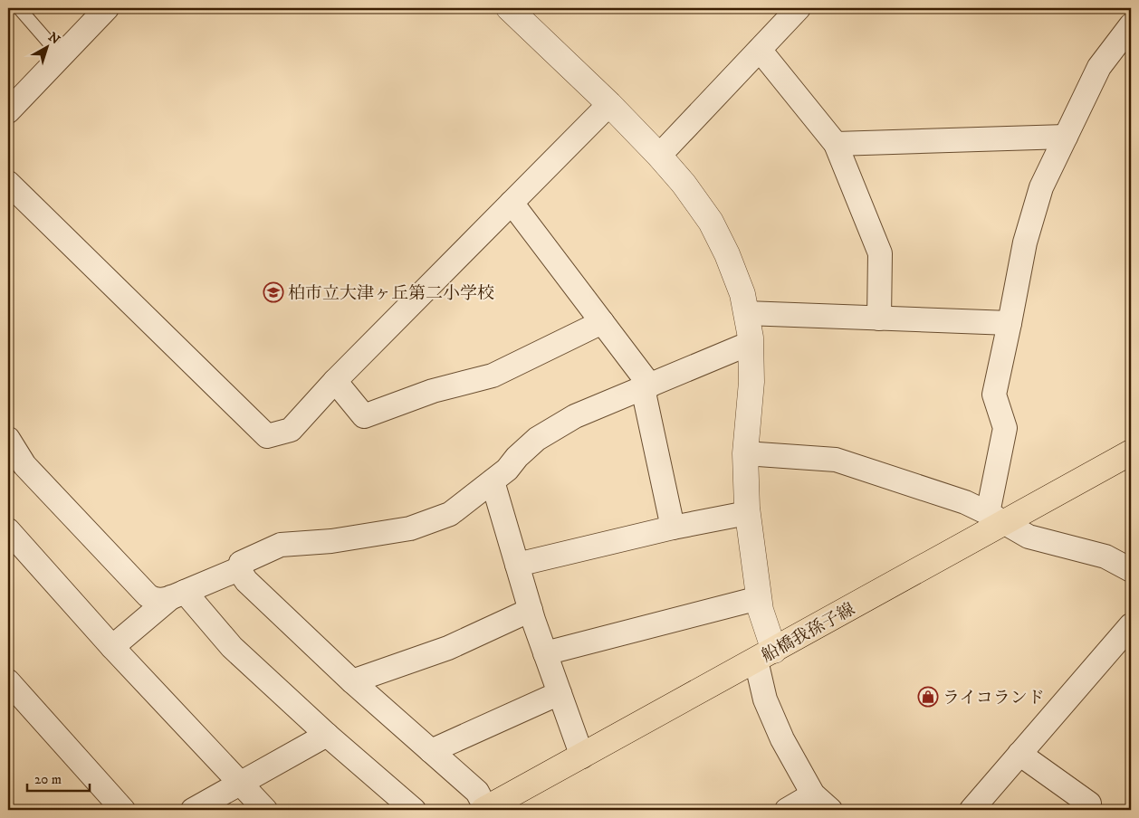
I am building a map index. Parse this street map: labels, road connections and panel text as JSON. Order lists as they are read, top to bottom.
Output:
{
  "streets": {
    "main road": ["船橋我孫子線"]
  },
  "places": {
    "school or university": ["柏市立大津ヶ丘第二小学校"],
    "shop": ["ライコランド"]
  },
  "scale_bar": "20 m",
  "north": "top right"
}
